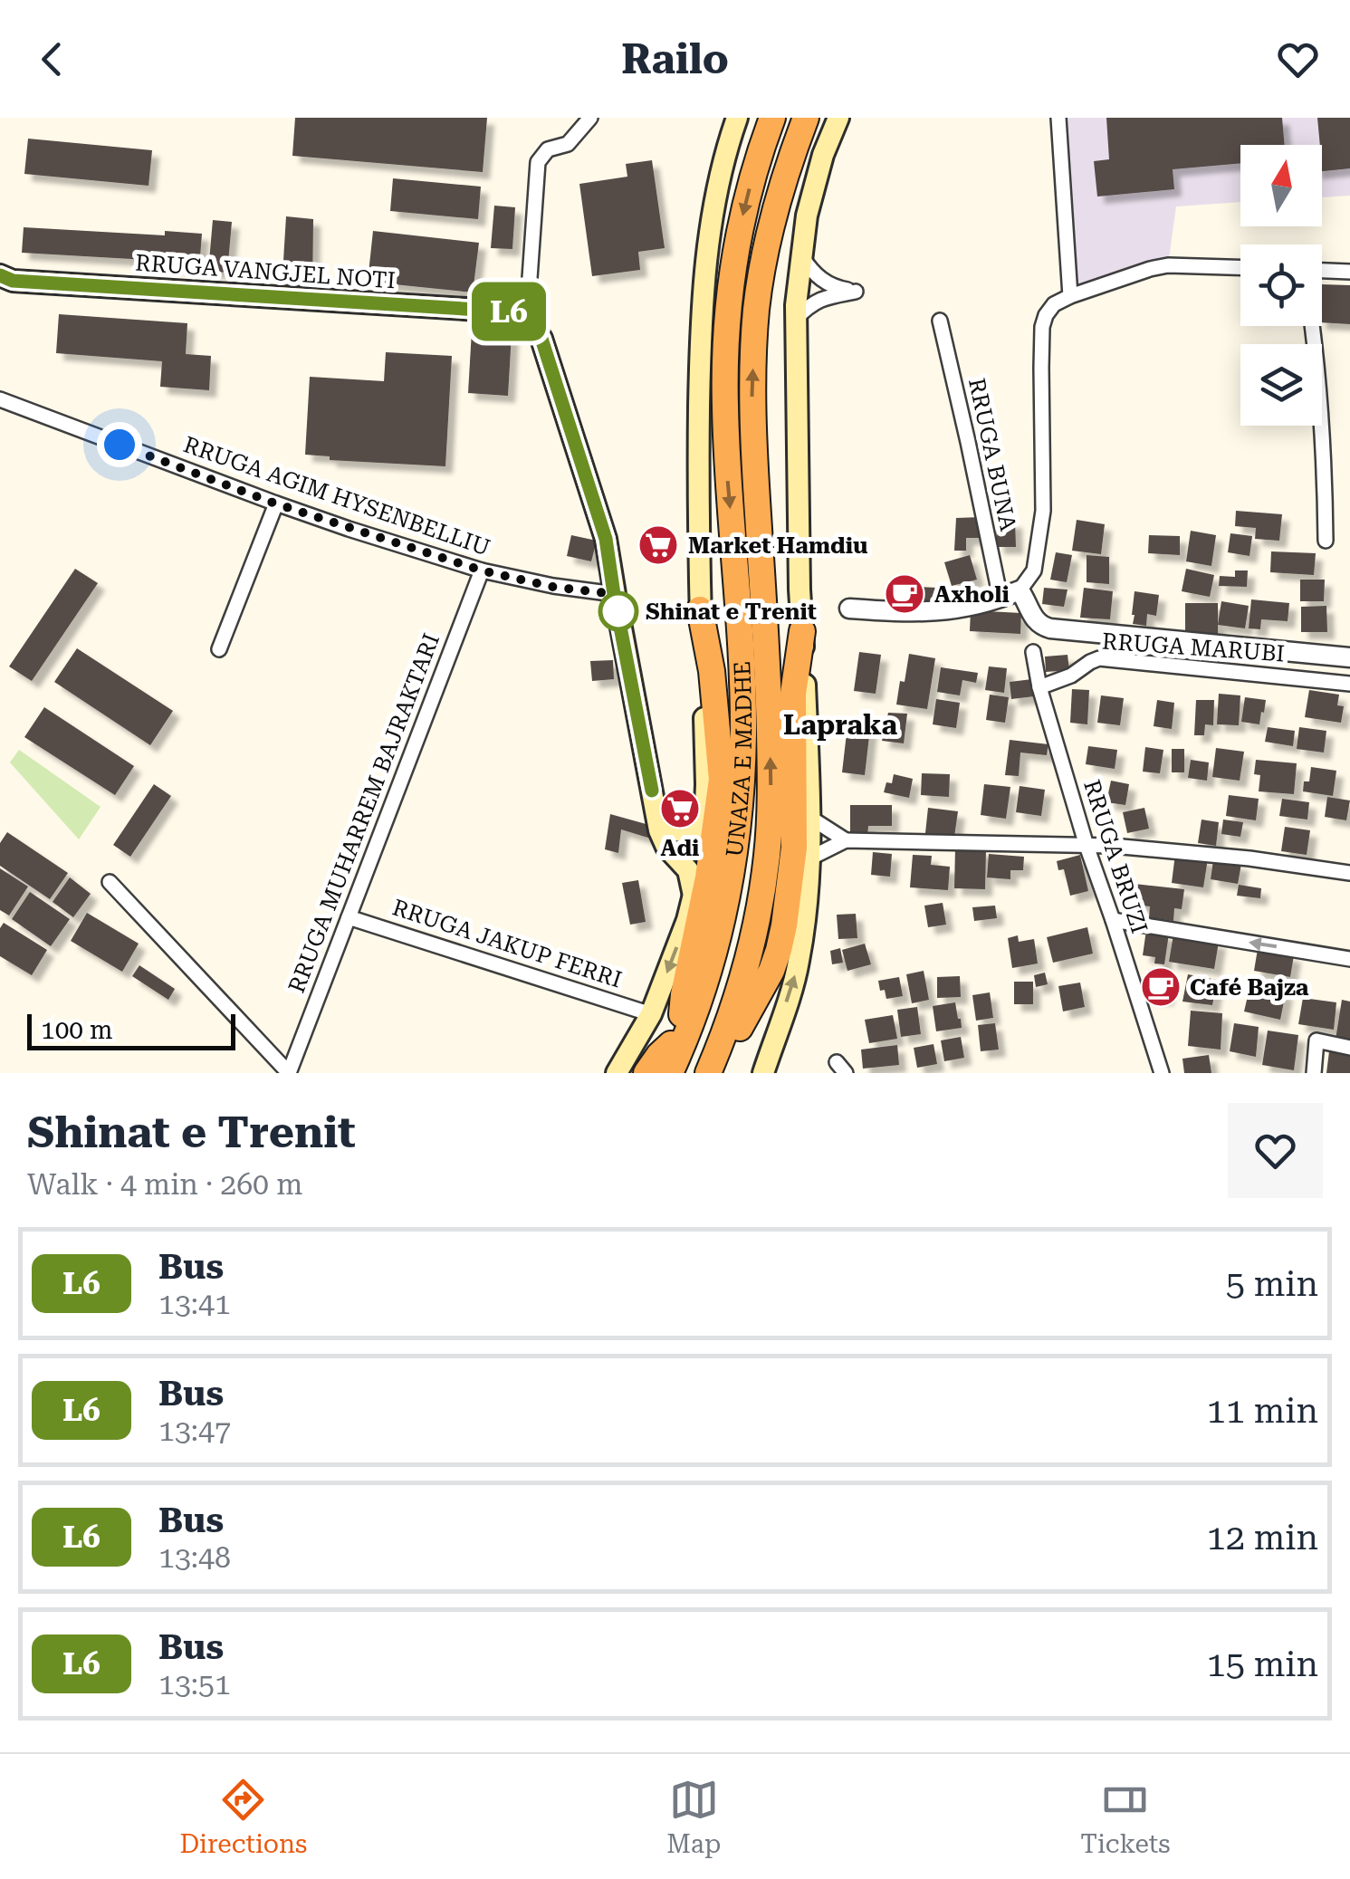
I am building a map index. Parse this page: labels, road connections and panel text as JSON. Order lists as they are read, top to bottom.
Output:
{
  "streets": {
    "highway": ["UNAZA E MADHE"],
    "main road": ["RRUGA VANGJEL NOTI"],
    "street": [
      "RRUGA BUNA",
      "RRUGA AGIM HYSENBELLIU",
      "RRUGA MARUBI",
      "RRUGA MUHARREM BAJRAKTARI",
      "RRUGA BRUZI",
      "RRUGA JAKUP FERRI"
    ]
  },
  "crossings": [
    ["RRUGA AGIM HYSENBELLIU", "RRUGA MUHARREM BAJRAKTARI"],
    ["RRUGA MARUBI", "RRUGA BRUZI"],
    ["RRUGA MUHARREM BAJRAKTARI", "RRUGA JAKUP FERRI"]
  ],
  "districts": ["Lapraka"],
  "places": {
    "supermarket": ["Market Hamdiu", "Adi"],
    "cafe": ["Axholi", "Café Bajza"],
    "other": ["Shinat e Trenit"]
  },
  "lines": ["bus line L6"],
  "scale_bar": "100 m",
  "north": "top",
  "page": {
    "header": "Railo",
    "on_map": "L6",
    "scale": "100 m",
    "heading": ["Shinat e Trenit", "Walk · 4 min · 260 m"],
    "list": [
      {
        "mark": "L6",
        "name": "Bus",
        "note": "13:41",
        "value": "5 min"
      },
      {
        "mark": "L6",
        "name": "Bus",
        "note": "13:47",
        "value": "11 min"
      },
      {
        "mark": "L6",
        "name": "Bus",
        "note": "13:48",
        "value": "12 min"
      },
      {
        "mark": "L6",
        "name": "Bus",
        "note": "13:51",
        "value": "15 min"
      }
    ],
    "tabs": ["Directions", "Map", "Tickets"]
  }
}
